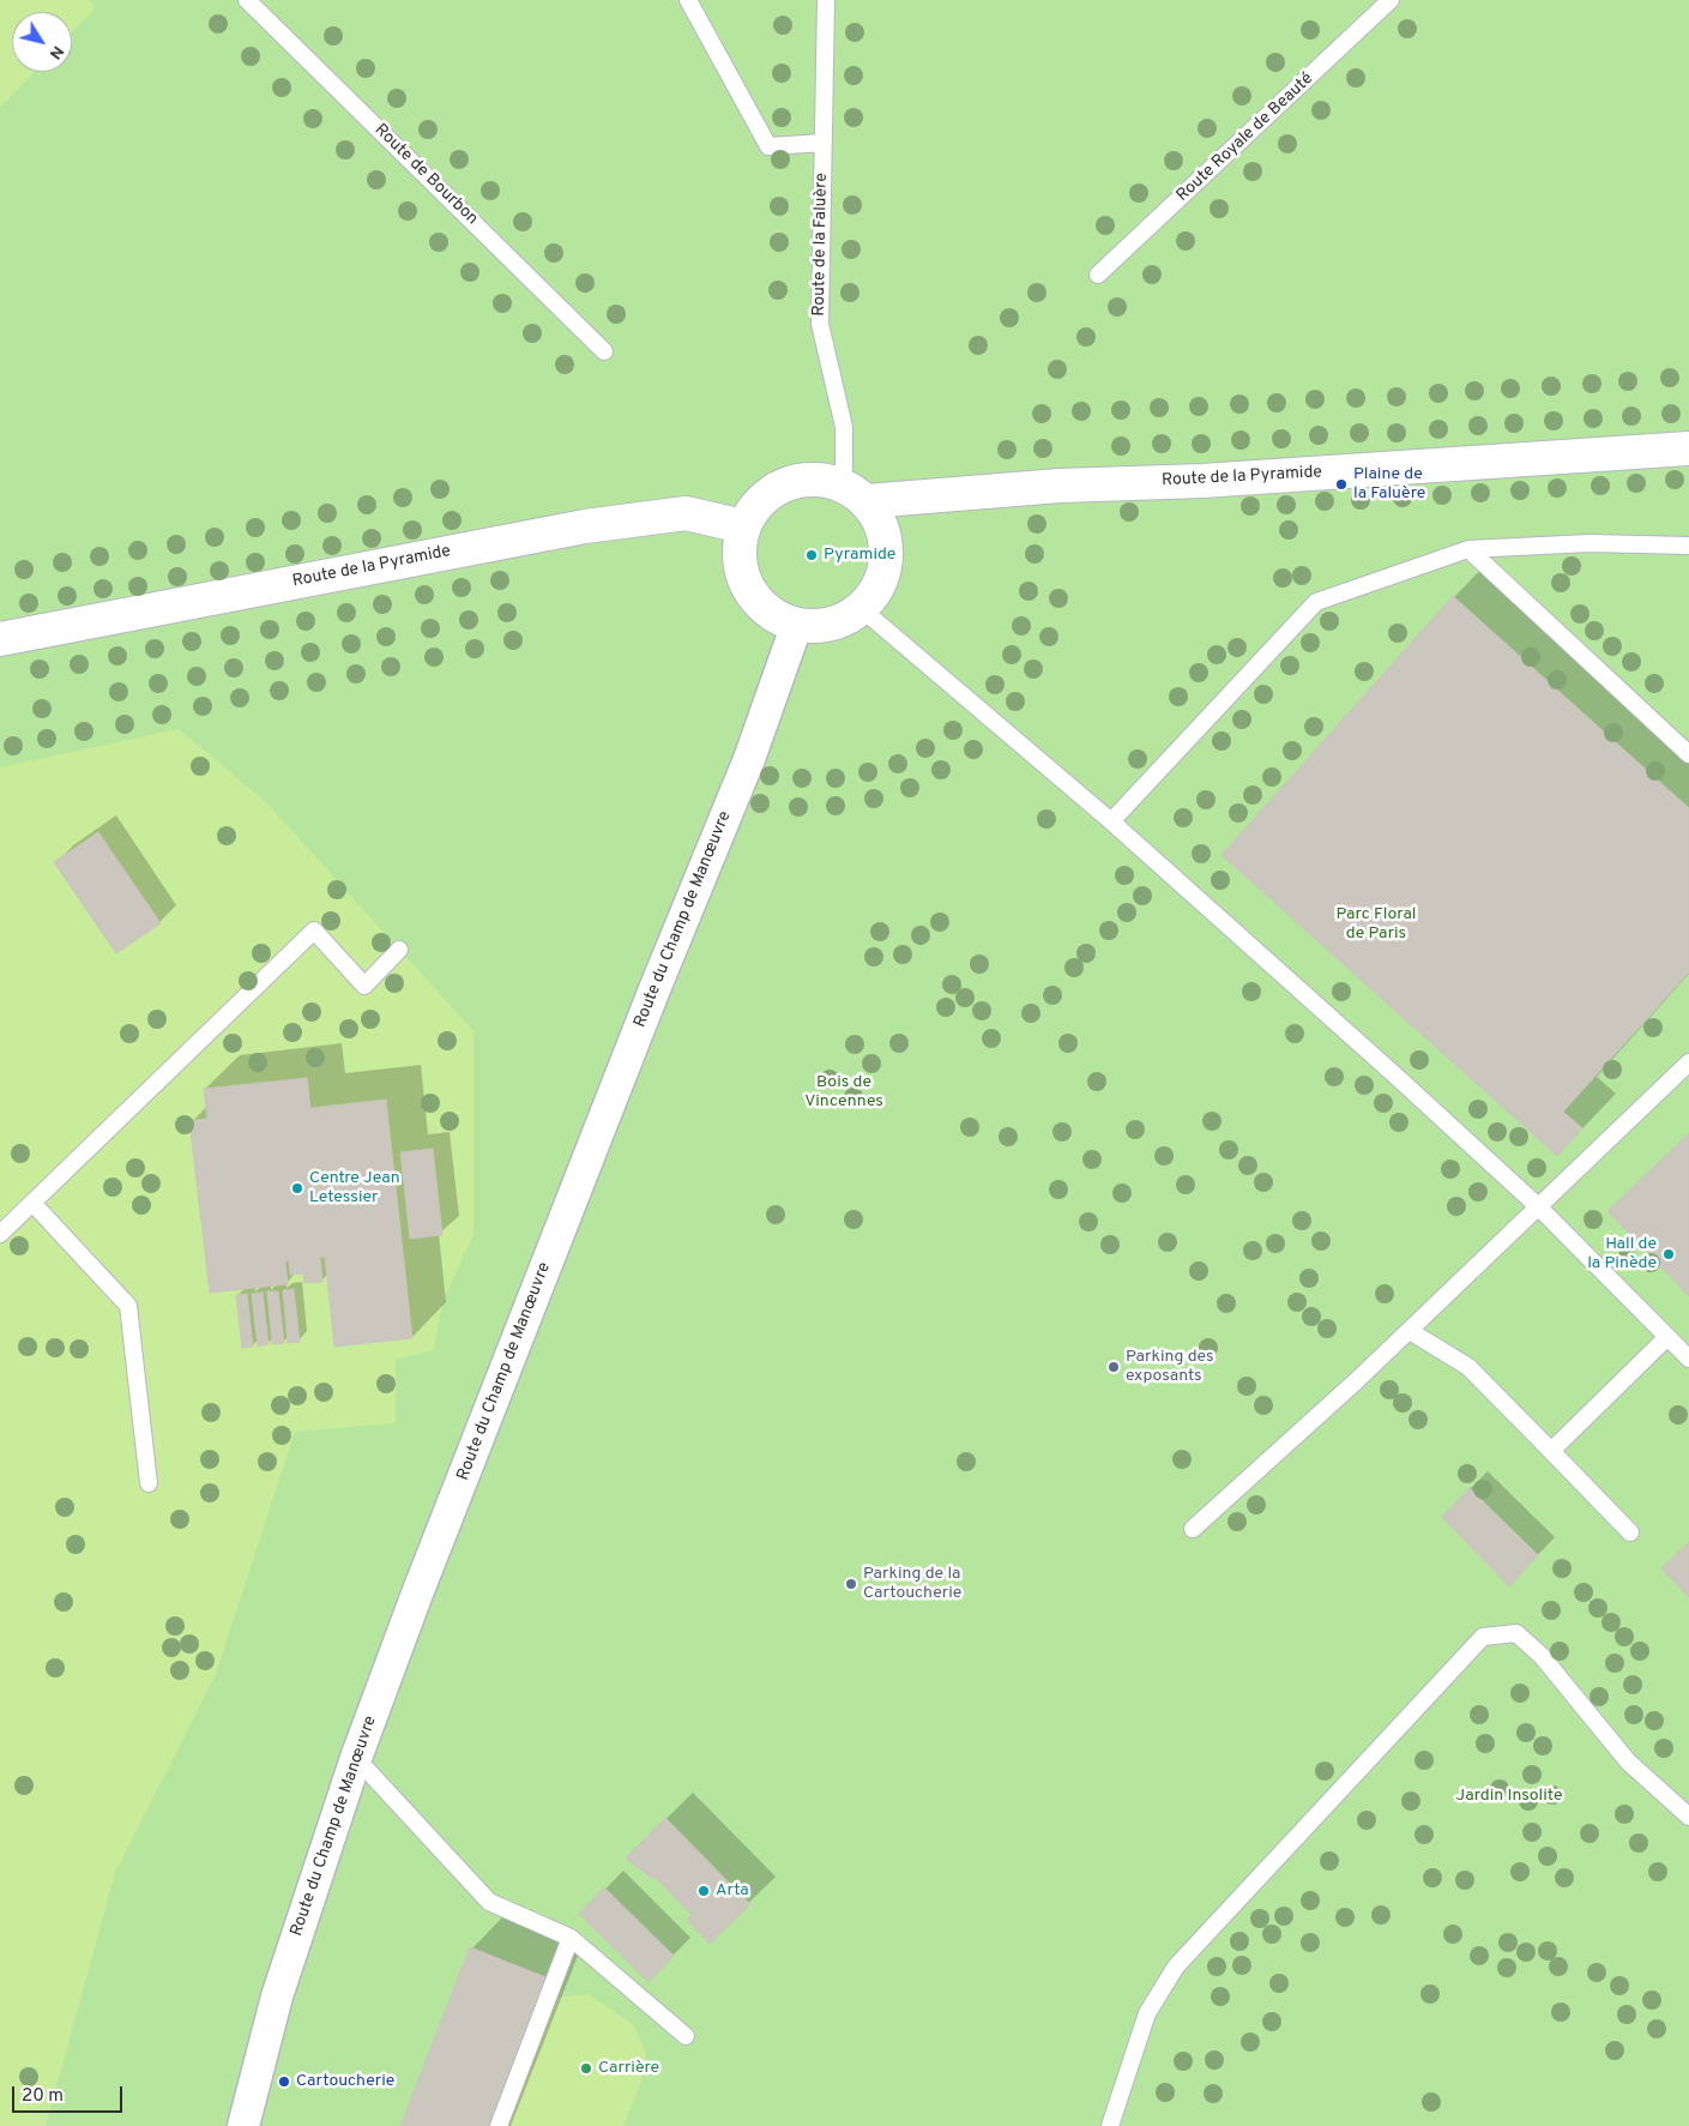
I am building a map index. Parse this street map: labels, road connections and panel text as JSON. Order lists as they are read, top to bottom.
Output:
{
  "streets": {
    "street": ["Route de la Pyramide", "Route du Champ de Manœuvre"],
    "lane": ["Route Royale de Beauté", "Route de Bourbon", "Route de la Faluère"]
  },
  "crossings": [
    ["Route de la Faluère", "Route de la Pyramide"],
    ["Route de la Faluère", "Route du Champ de Manœuvre"],
    ["Route de la Pyramide", "Route du Champ de Manœuvre"]
  ],
  "parks": ["Parc Floral de Paris", "Bois de Vincennes", "Jardin Insolite"],
  "places": [
    "Plaine de la Faluère",
    "Pyramide",
    "Centre Jean Letessier",
    "Hall de la Pinède",
    "Parking des exposants",
    "Parking de la Cartoucherie",
    "Arta",
    "Carrière",
    "Cartoucherie"
  ],
  "scale_bar": "20 m",
  "north": "bottom right"
}
